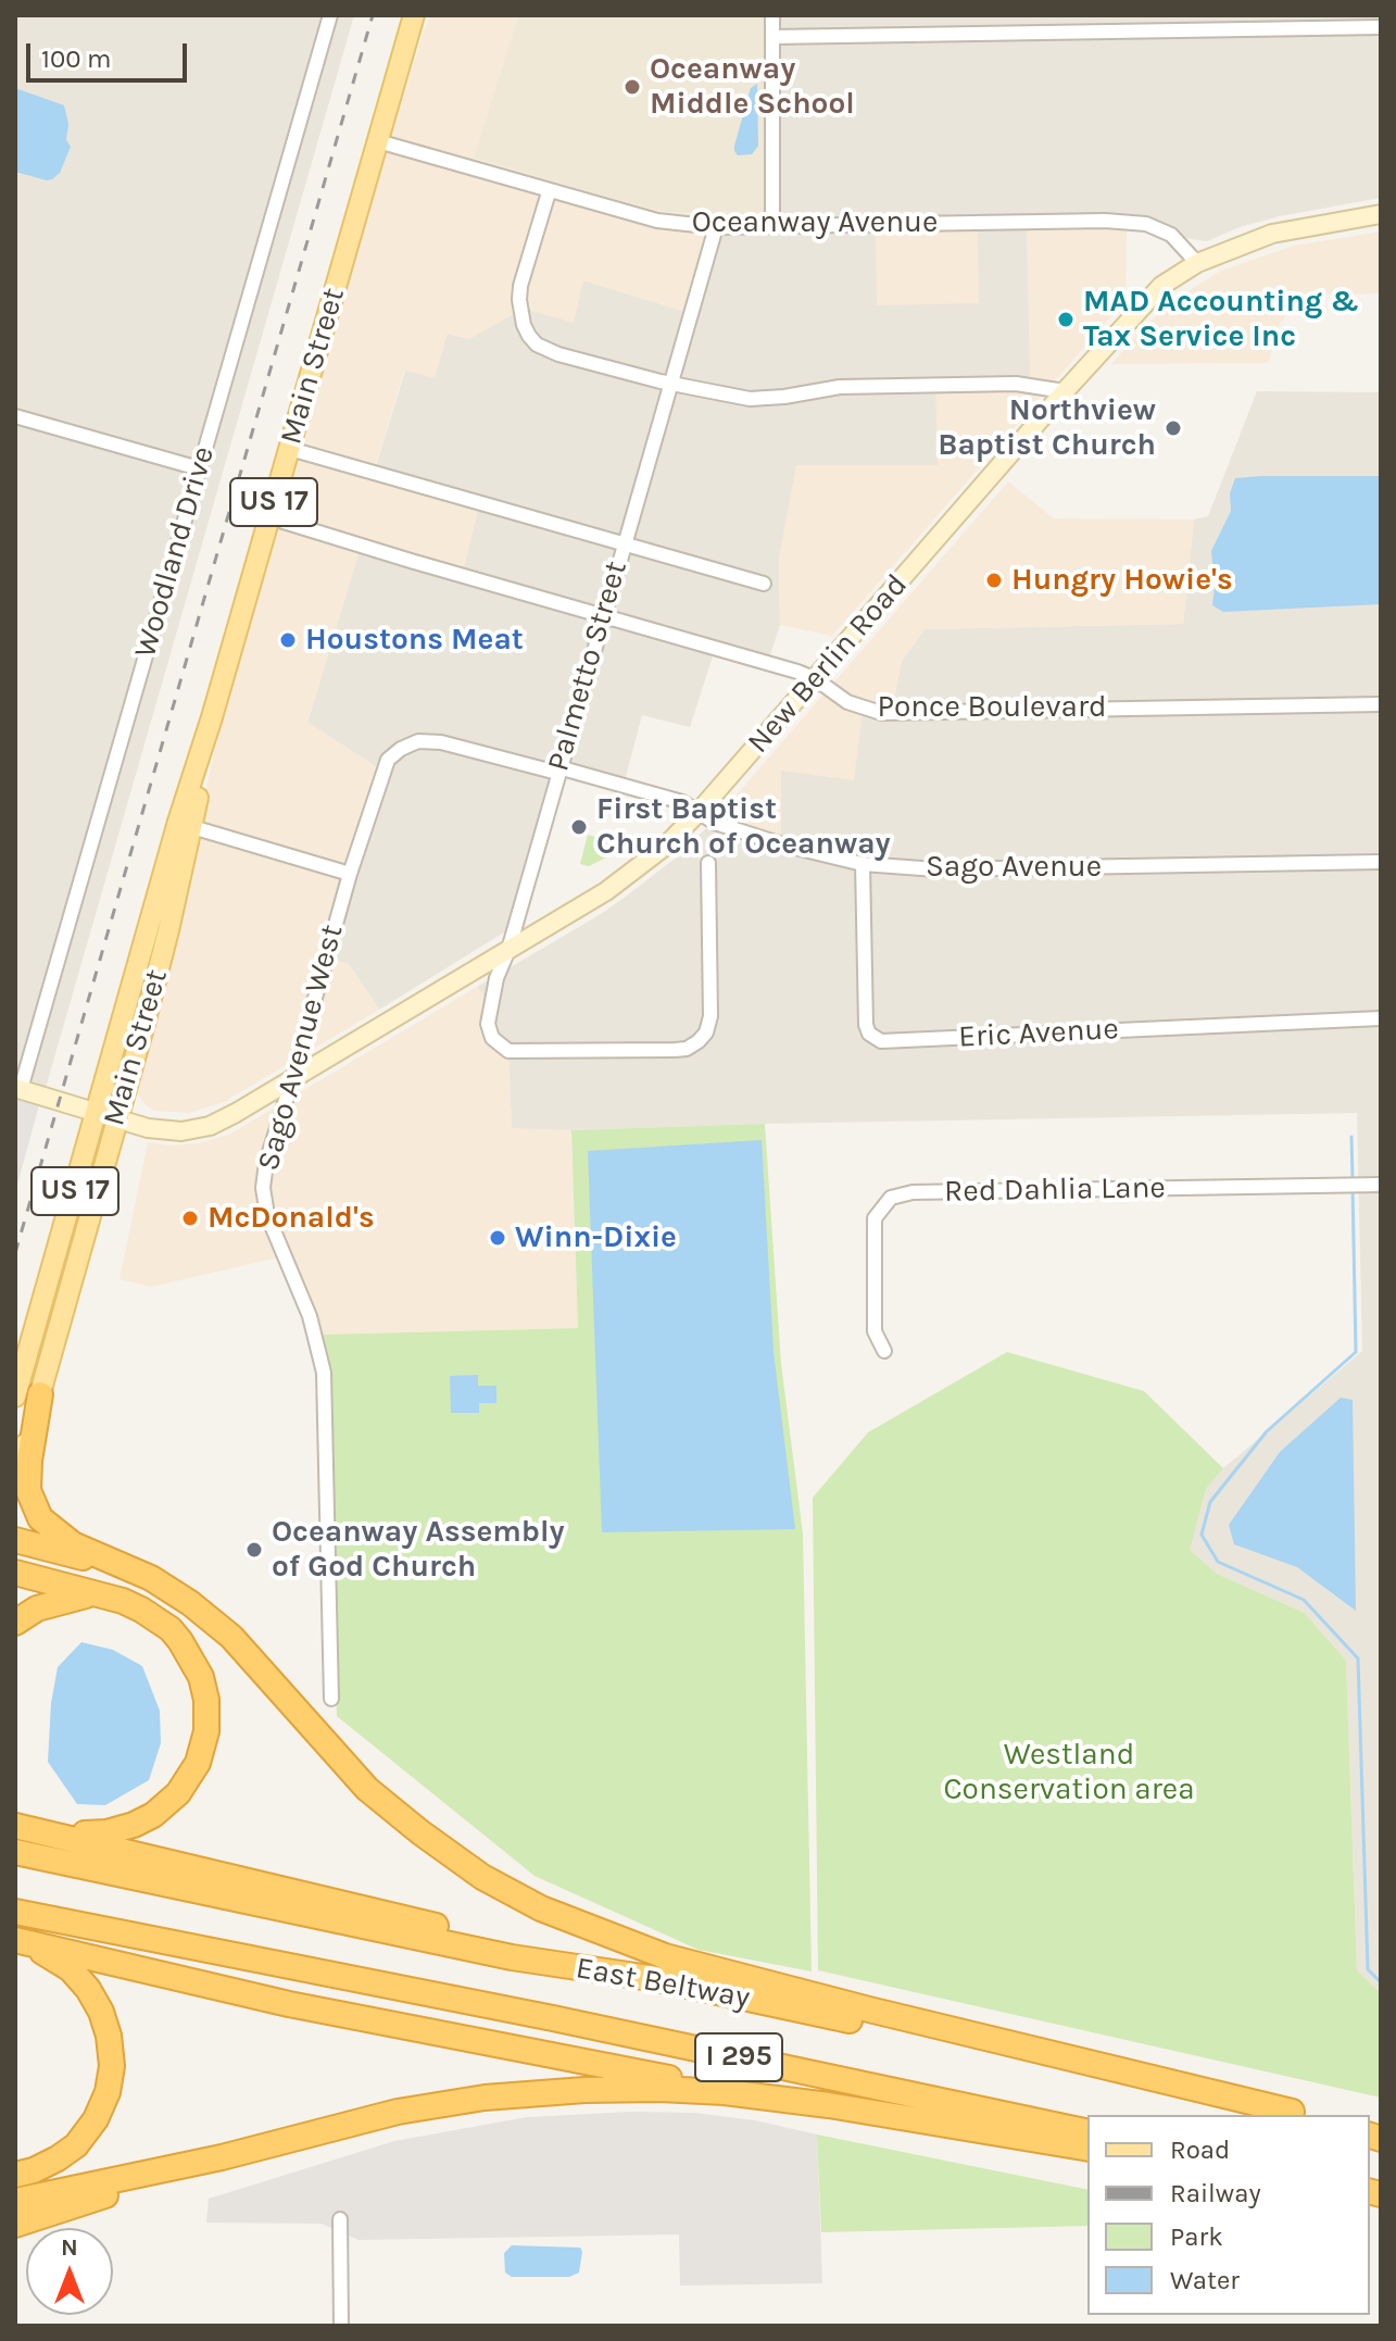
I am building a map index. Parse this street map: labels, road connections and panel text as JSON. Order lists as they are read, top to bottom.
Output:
{
  "streets": {
    "highway": ["East Beltway", "I 295"],
    "main road": ["Main Street", "US 17"],
    "street": [
      "Oceanway Avenue",
      "Woodland Drive",
      "New Berlin Road",
      "Palmetto Street",
      "Ponce Boulevard",
      "Sago Avenue",
      "Eric Avenue",
      "Sago Avenue West",
      "Red Dahlia Lane"
    ]
  },
  "crossings": [
    ["Oceanway Avenue", "Main Street"],
    ["Oceanway Avenue", "New Berlin Road"],
    ["Oceanway Avenue", "Palmetto Street"],
    ["Main Street", "New Berlin Road"],
    ["Main Street", "Ponce Boulevard"],
    ["Woodland Drive", "New Berlin Road"],
    ["New Berlin Road", "Palmetto Street"],
    ["New Berlin Road", "Ponce Boulevard"],
    ["New Berlin Road", "Sago Avenue"],
    ["New Berlin Road", "Sago Avenue West"],
    ["Palmetto Street", "Ponce Boulevard"],
    ["Palmetto Street", "Sago Avenue"],
    ["Sago Avenue", "Eric Avenue"],
    ["Sago Avenue", "Sago Avenue West"]
  ],
  "parks": ["Westland Conservation area"],
  "places": [
    "Oceanway Middle School",
    "MAD Accounting & Tax Service Inc",
    "Northview Baptist Church",
    "Hungry Howie's",
    "Houstons Meat",
    "First Baptist Church of Oceanway",
    "McDonald's",
    "Winn-Dixie",
    "Oceanway Assembly of God Church"
  ],
  "legend": [
    "Road",
    "Railway",
    "Park",
    "Water"
  ],
  "scale_bar": "100 m",
  "north": "top"
}
